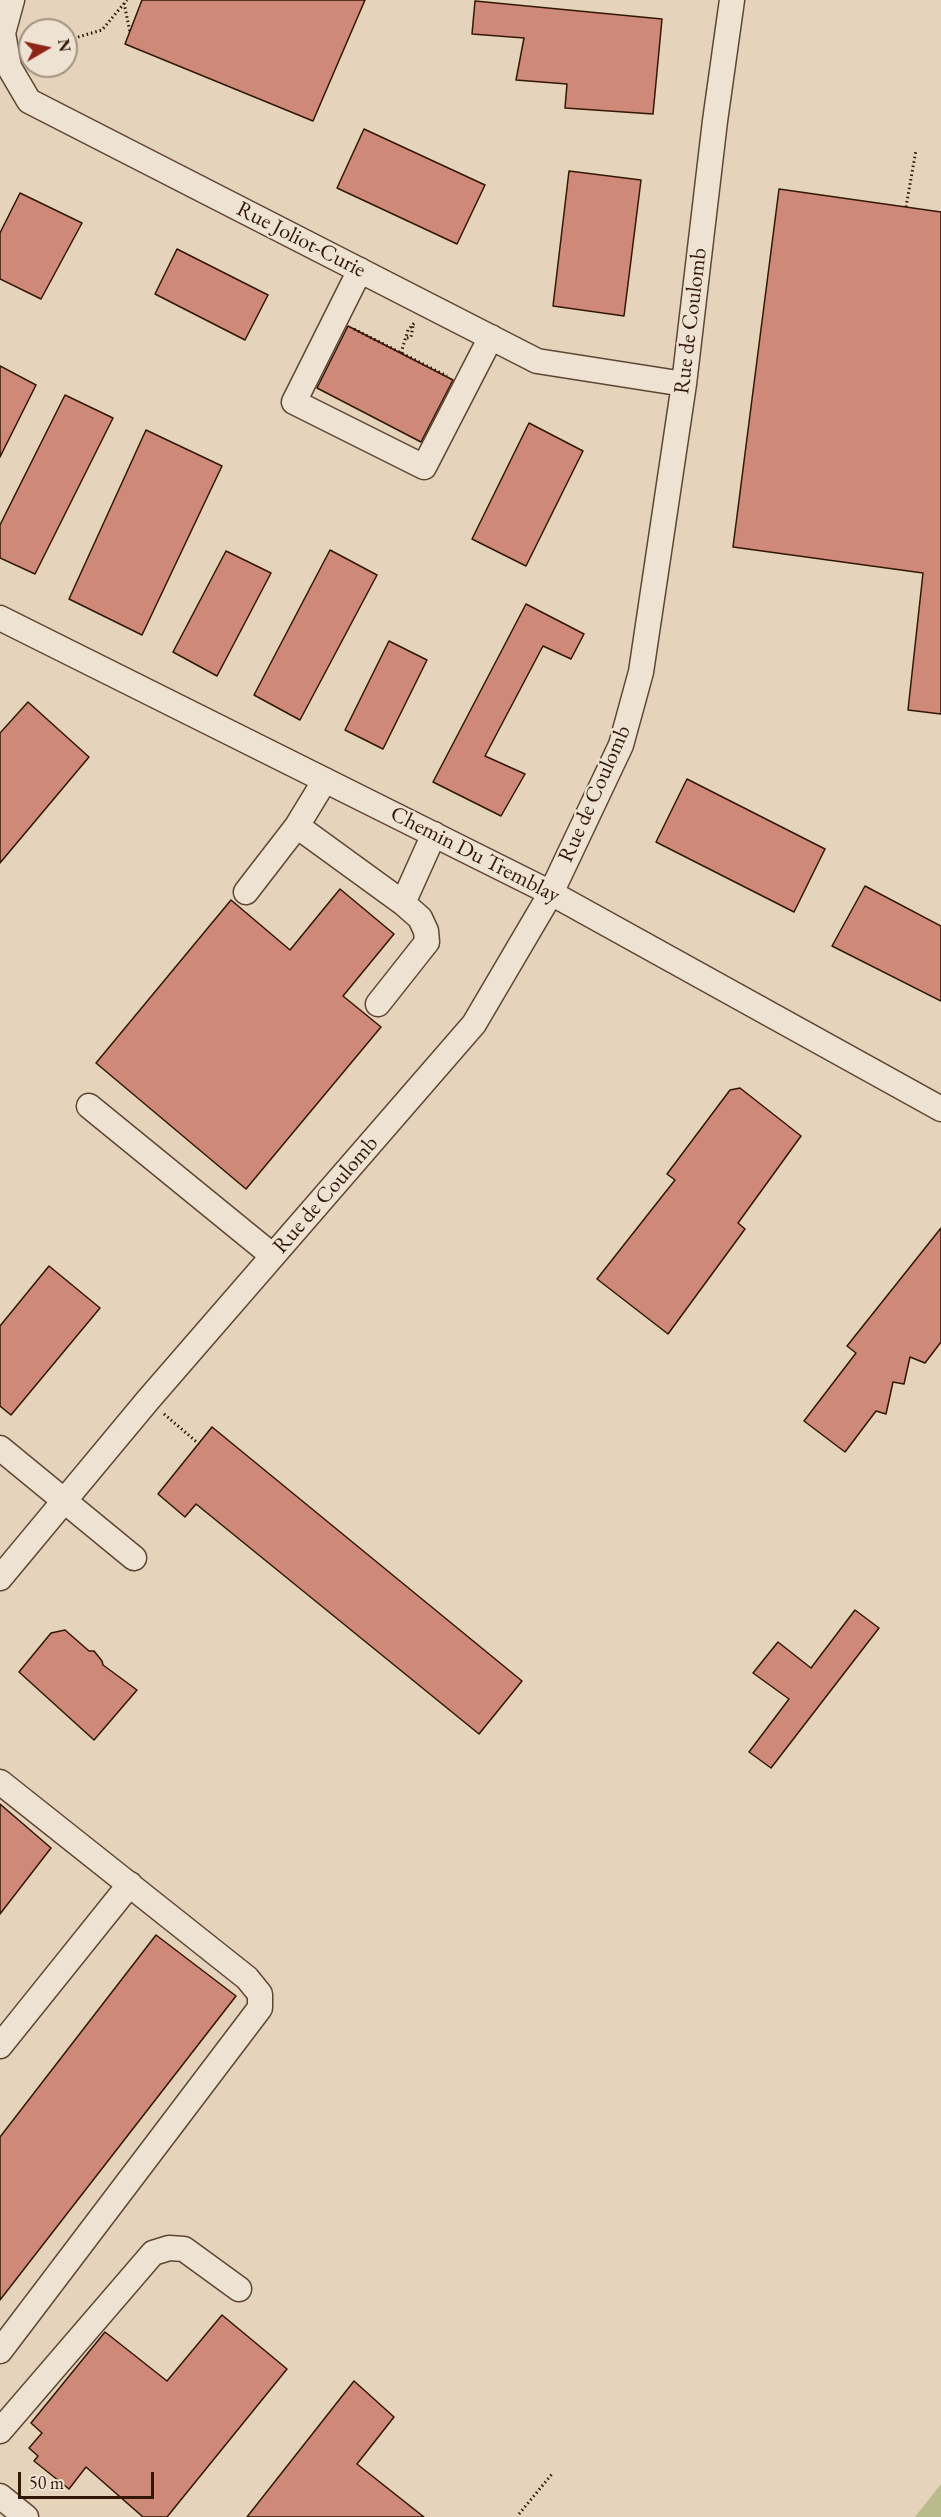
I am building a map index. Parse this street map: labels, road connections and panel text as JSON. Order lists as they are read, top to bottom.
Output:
{
  "streets": {
    "street": ["Rue Joliot-Curie", "Rue de Coulomb", "Chemin Du Tremblay"]
  },
  "crossings": [
    ["Rue Joliot-Curie", "Rue de Coulomb"],
    ["Rue de Coulomb", "Chemin Du Tremblay"]
  ],
  "scale_bar": "50 m",
  "north": "right"
}
